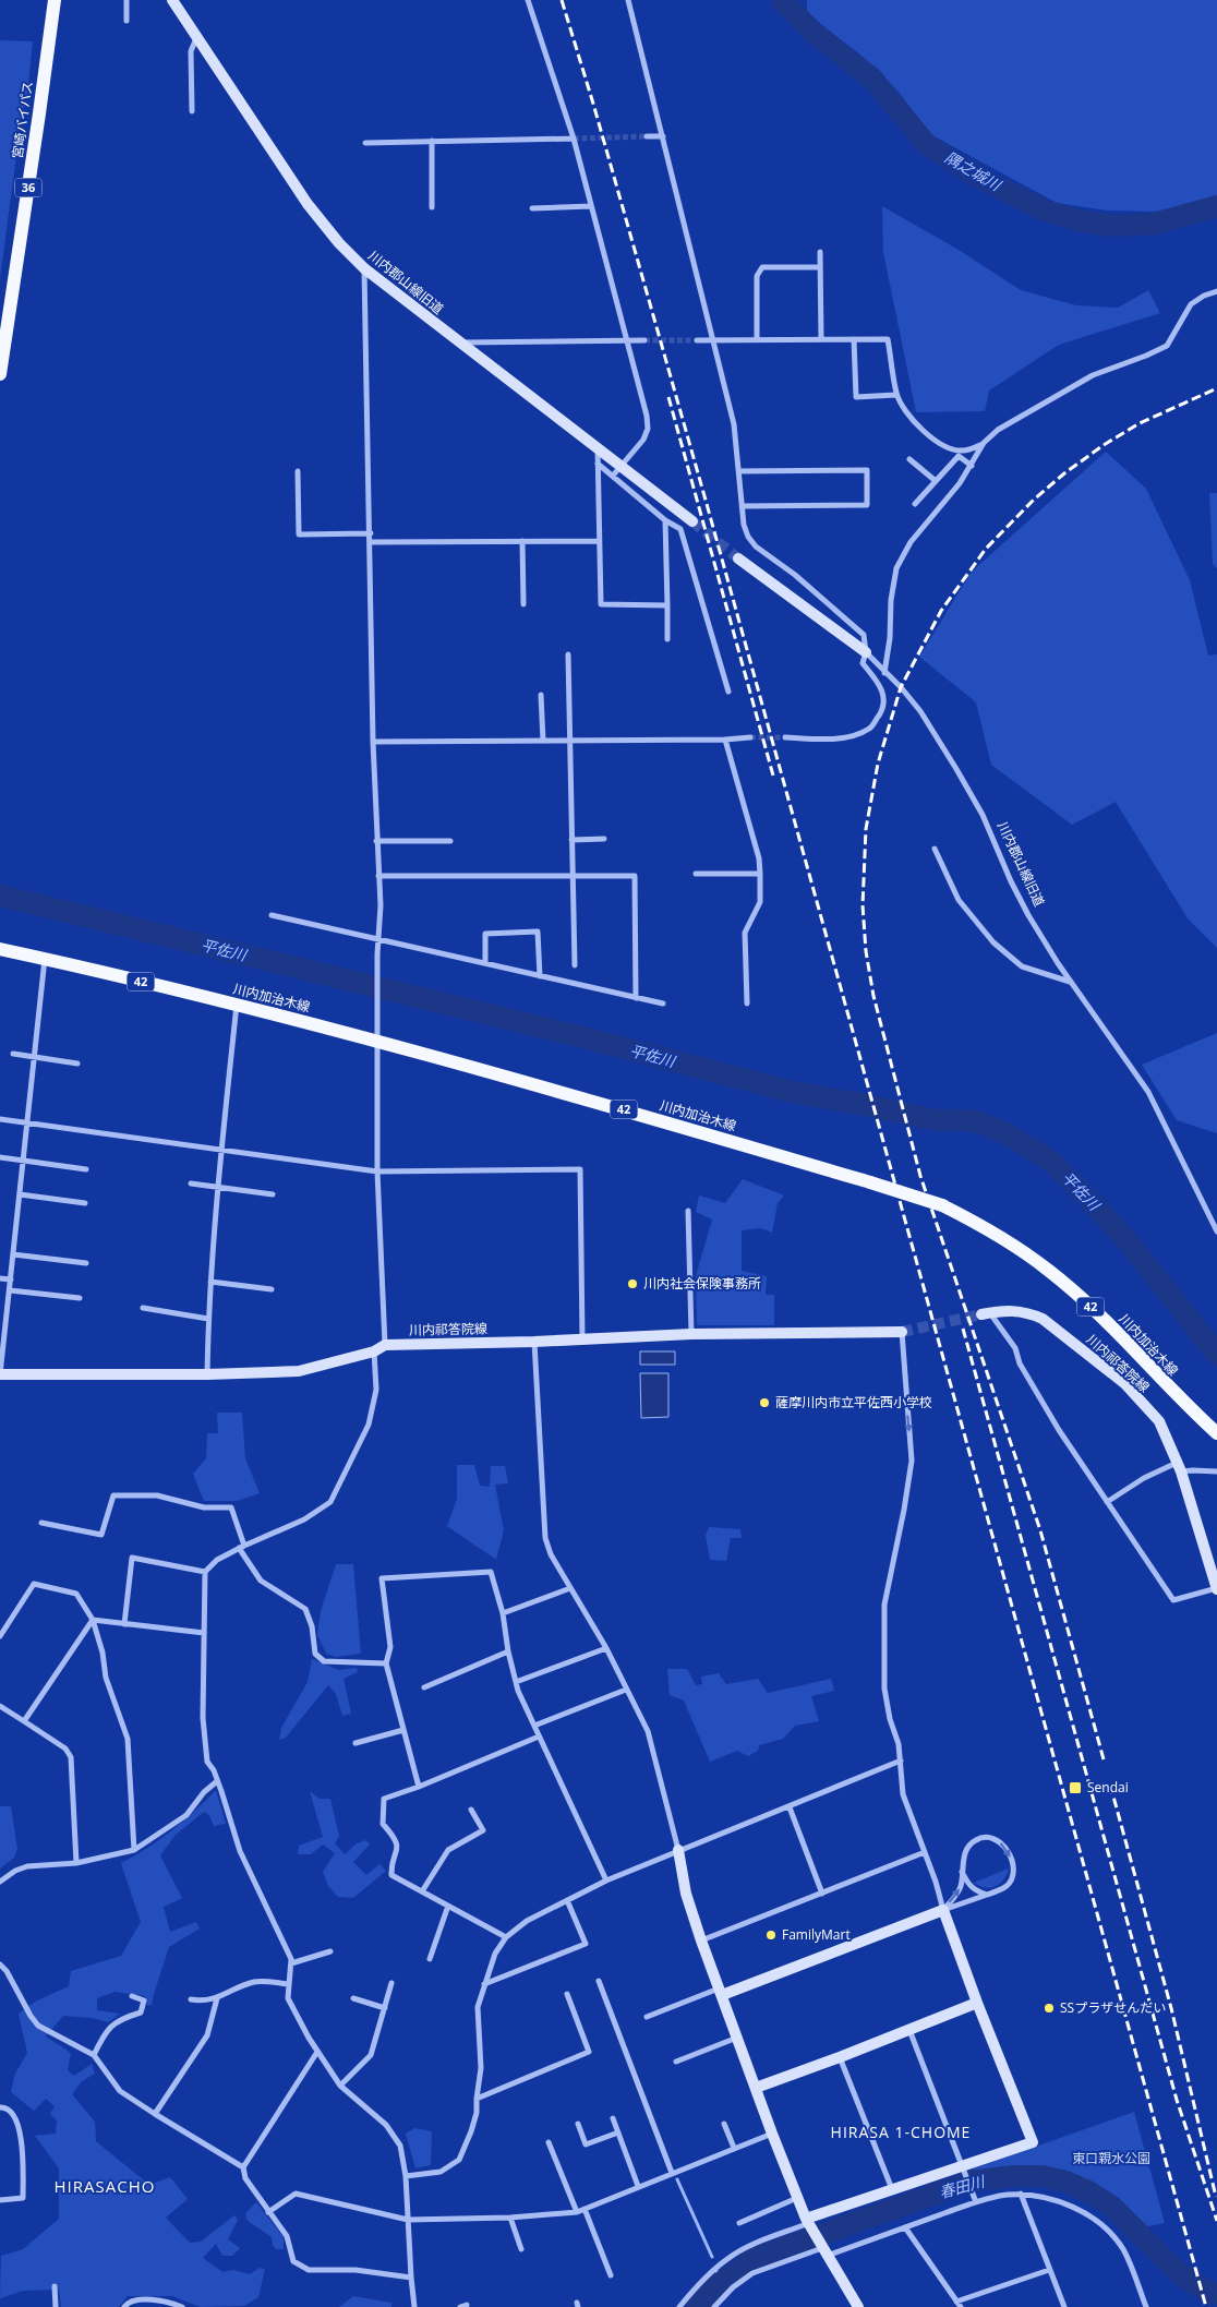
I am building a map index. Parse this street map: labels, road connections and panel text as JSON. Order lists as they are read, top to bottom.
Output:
{
  "streets": {
    "main road": [
      "宮崎バイパス",
      "36",
      "42",
      "川内加治木線"
    ],
    "street": ["川内郡山線旧道", "川内祁答院線"]
  },
  "districts": ["HIRASA 1-CHOME", "HIRASACHO"],
  "water": ["隅之城川", "平佐川", "春田川"],
  "parks": ["東口親水公園"],
  "places": {
    "other": [
      "川内社会保険事務所",
      "薩摩川内市立平佐西小学校",
      "FamilyMart",
      "SSプラザせんだい"
    ],
    "transit": ["Sendai"]
  }
}
